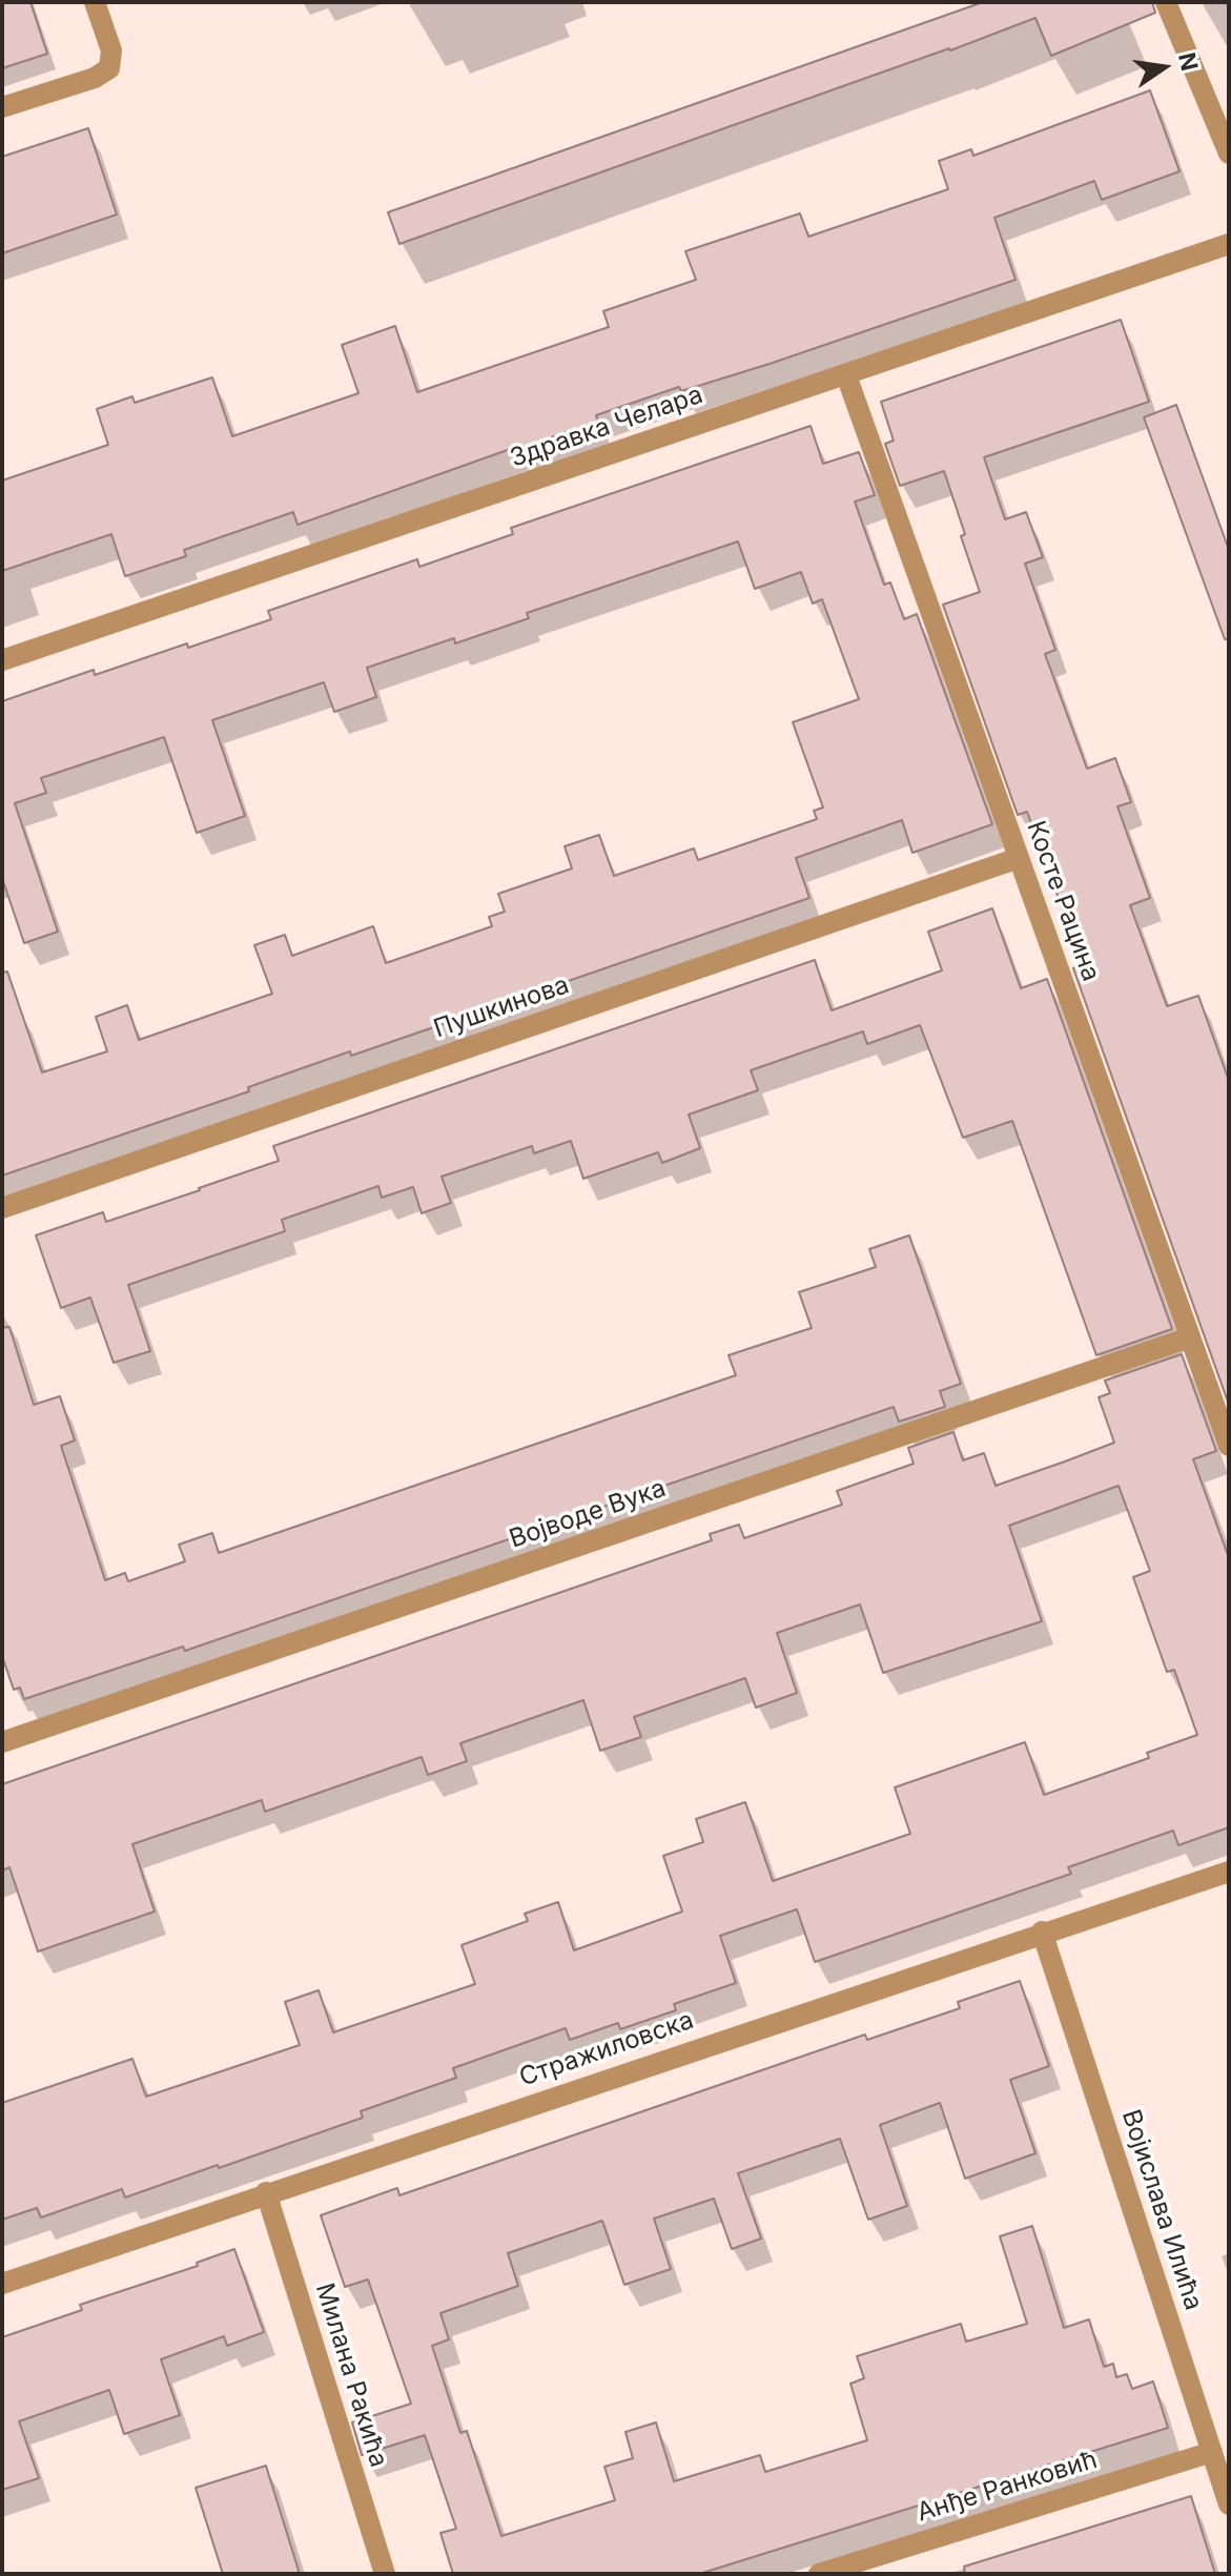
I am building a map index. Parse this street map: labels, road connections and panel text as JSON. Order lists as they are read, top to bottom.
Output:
{
  "streets": {
    "street": [
      "Здравка Челара",
      "Косте Рацина",
      "Пушкинова",
      "Војводе Вука",
      "Стражиловска",
      "Војислава Илића",
      "Милана Ракића",
      "Анђе Ранковић"
    ]
  },
  "crossings": [
    ["Здравка Челара", "Косте Рацина"],
    ["Косте Рацина", "Пушкинова"],
    ["Косте Рацина", "Војводе Вука"],
    ["Стражиловска", "Војислава Илића"],
    ["Стражиловска", "Милана Ракића"],
    ["Војислава Илића", "Анђе Ранковић"]
  ],
  "north": "right"
}
